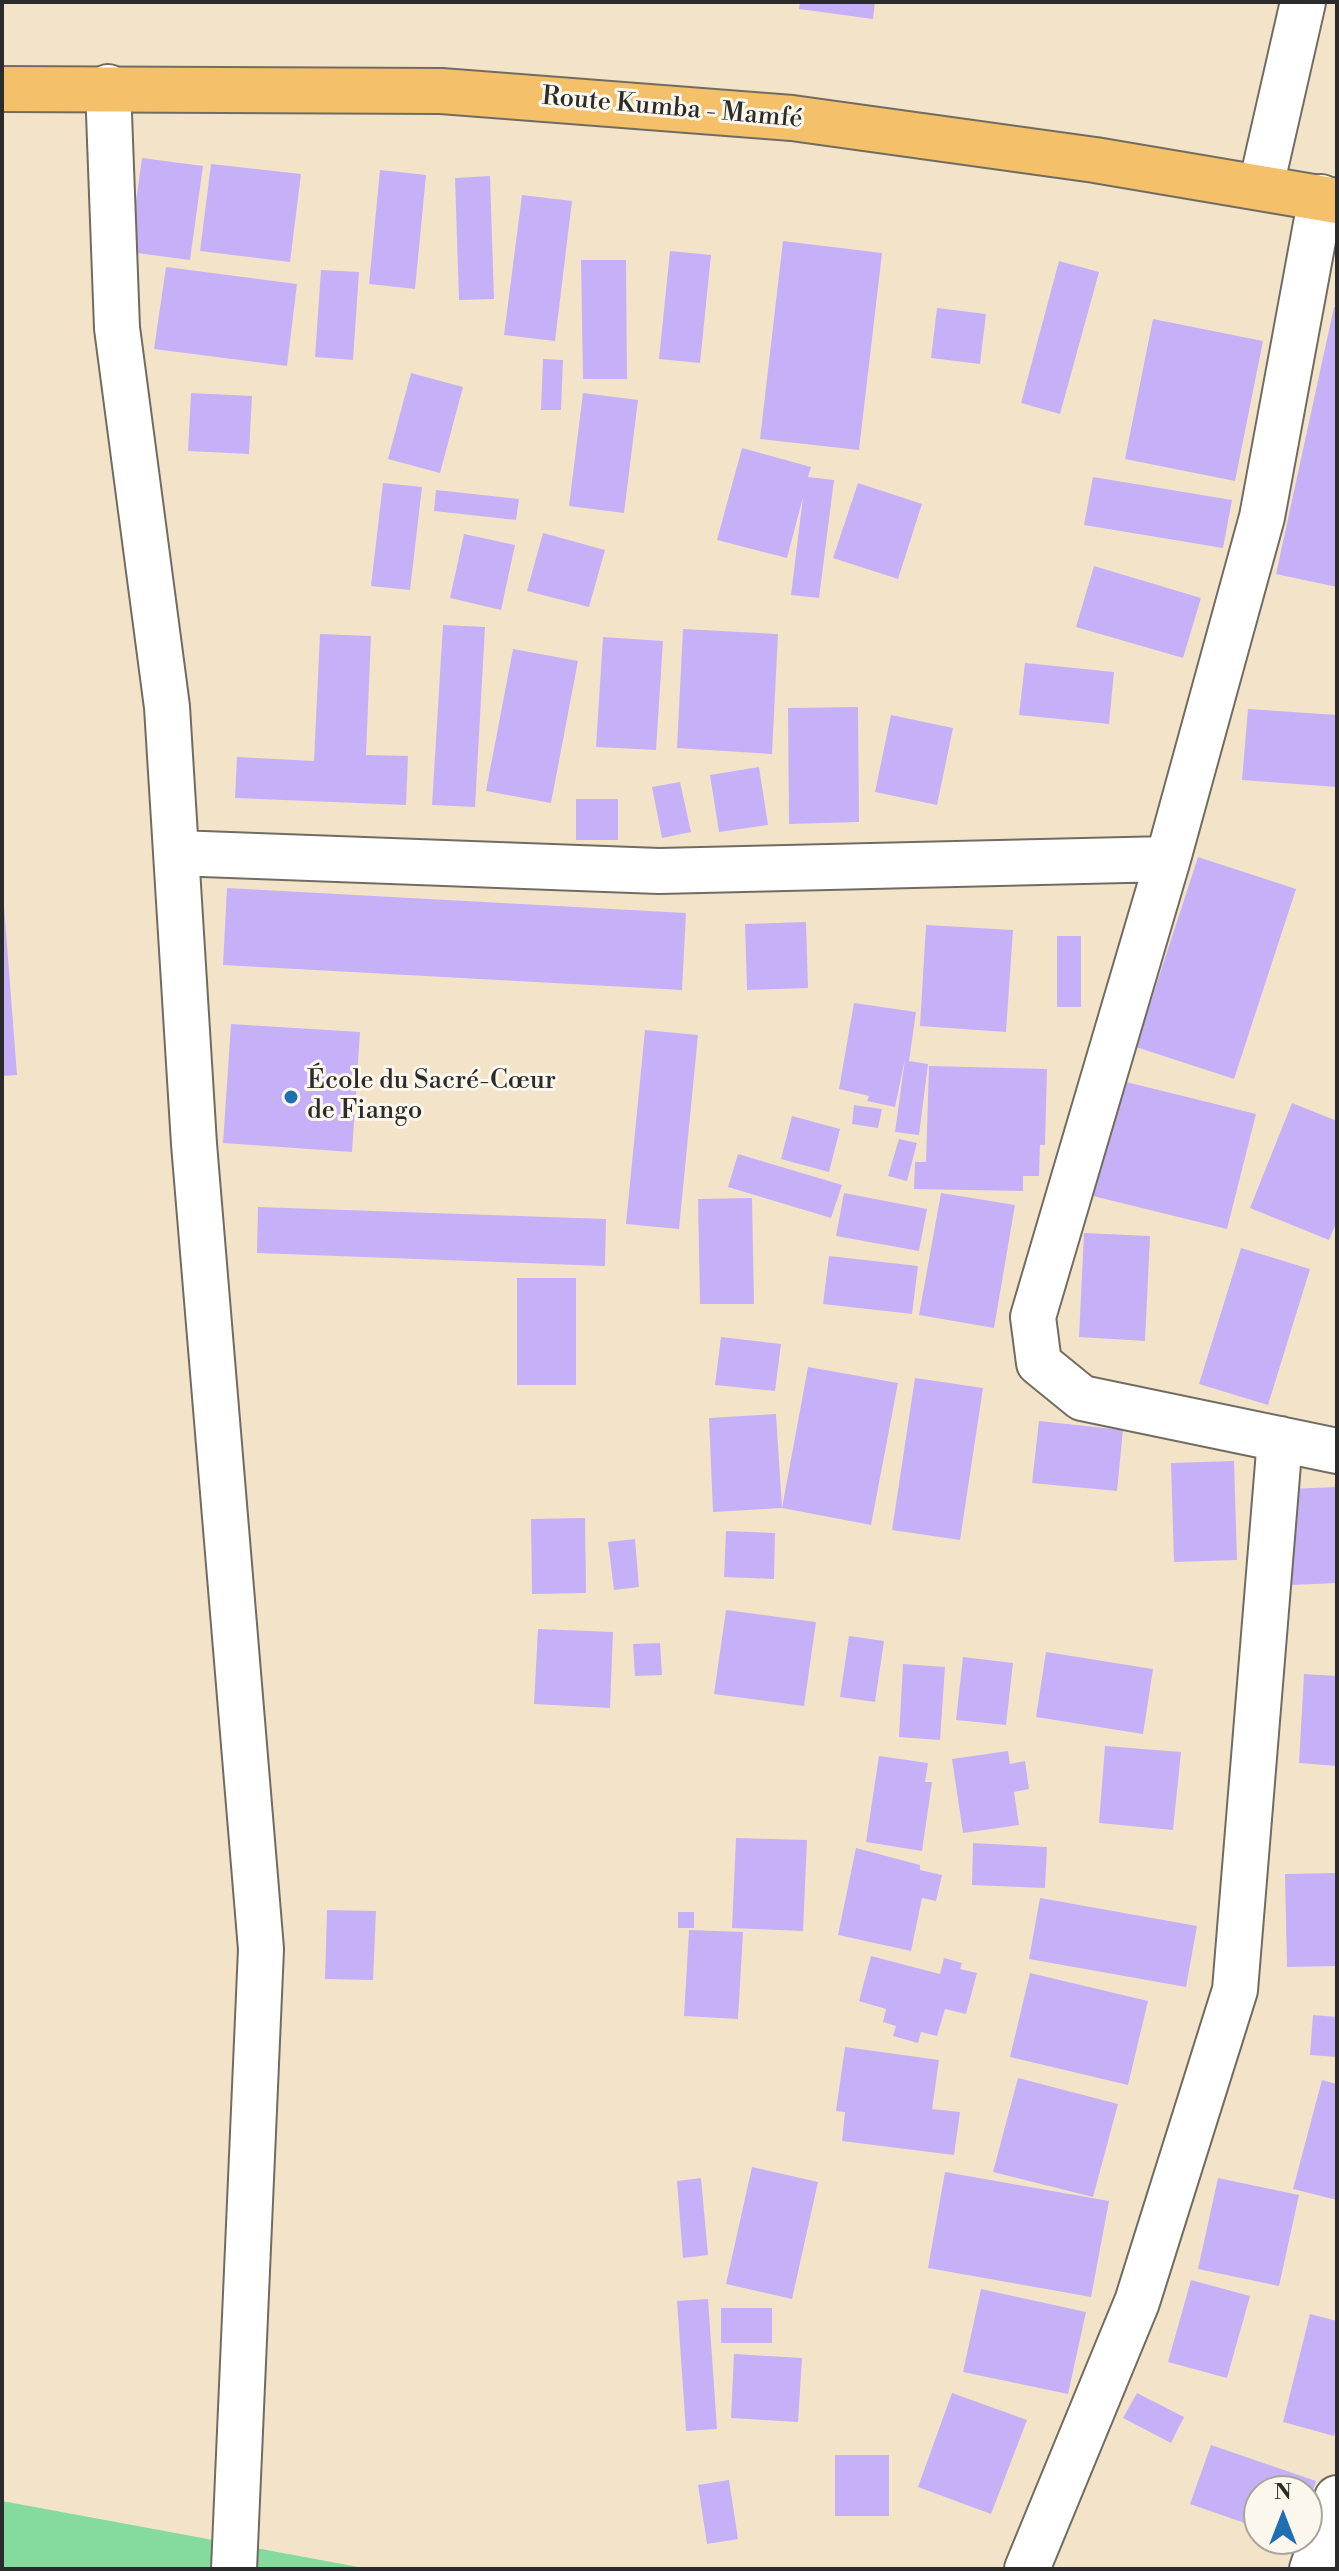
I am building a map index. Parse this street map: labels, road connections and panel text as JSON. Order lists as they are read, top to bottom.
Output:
{
  "streets": {
    "highway": ["Route Kumba - Mamfé"]
  },
  "places": ["École du Sacré-Cœur de Fiango"],
  "north": "top"
}
